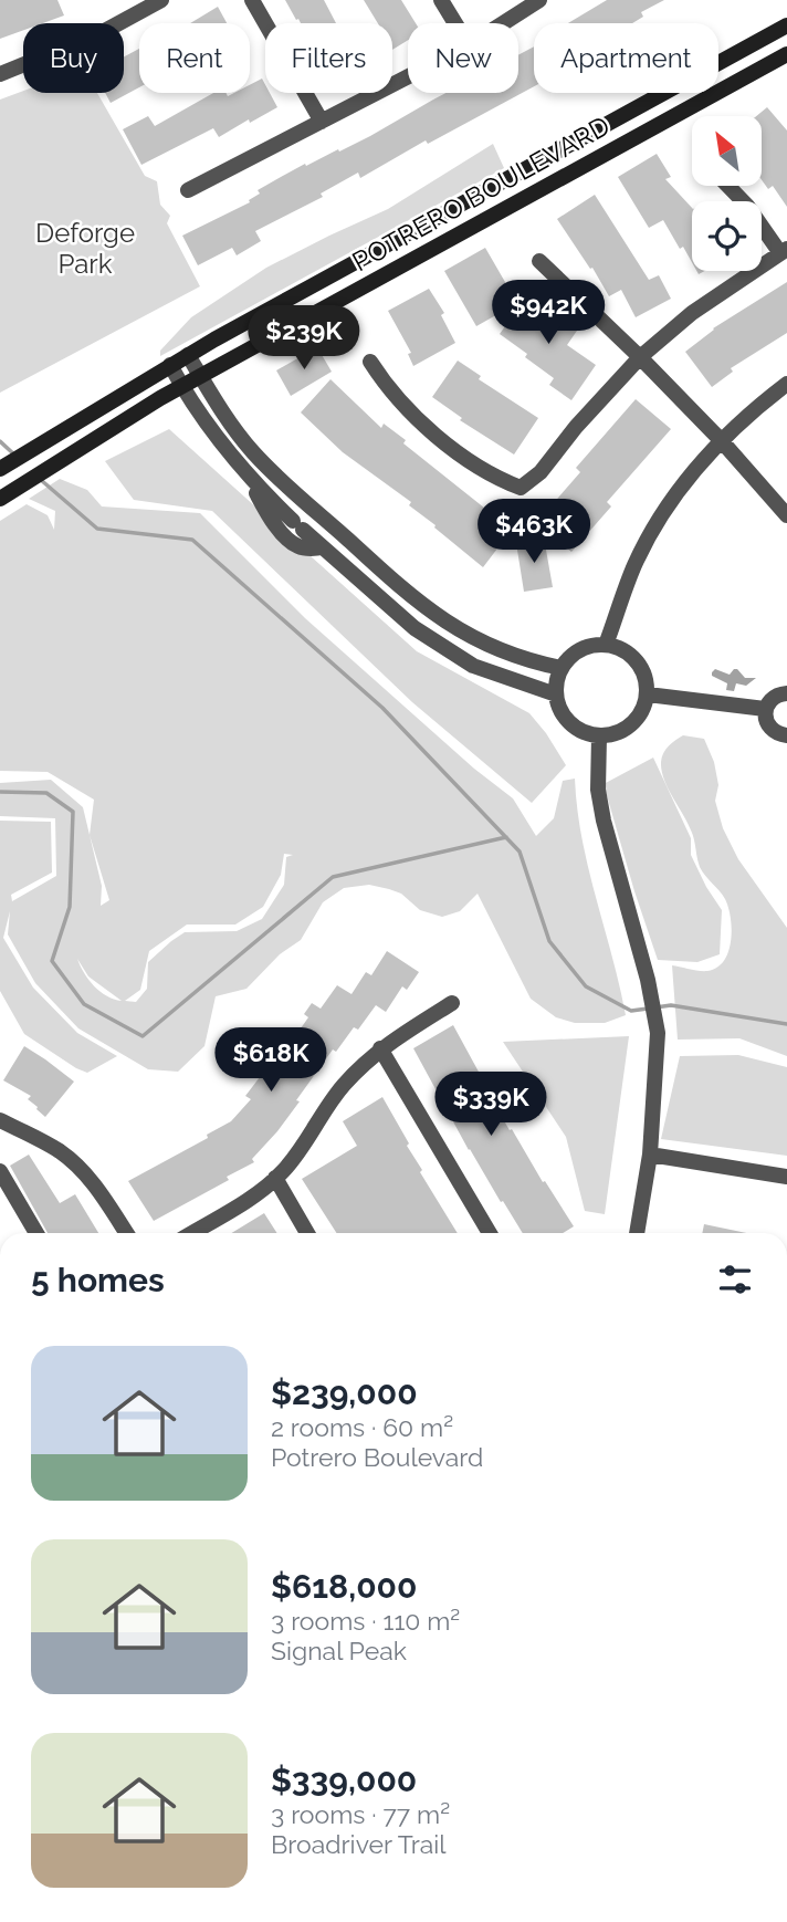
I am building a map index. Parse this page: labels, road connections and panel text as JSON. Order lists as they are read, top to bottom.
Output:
{
  "streets": {
    "street": ["POTRERO BOULEVARD"]
  },
  "parks": ["Deforge Park"],
  "north": "top left",
  "page": {
    "chip": [
      "Buy",
      "Rent",
      "Filters",
      "New",
      "Apartment"
    ],
    "price": [
      "$942K",
      "$239K",
      "$463K",
      "$618K",
      "$339K"
    ],
    "heading": "5 homes",
    "list": [
      {
        "name": "$239,000",
        "note": "2 rooms · 60 m² · Potrero Boulevard"
      },
      {
        "name": "$618,000",
        "note": "3 rooms · 110 m² · Signal Peak"
      },
      {
        "name": "$339,000",
        "note": "3 rooms · 77 m² · Broadriver Trail"
      }
    ]
  }
}
